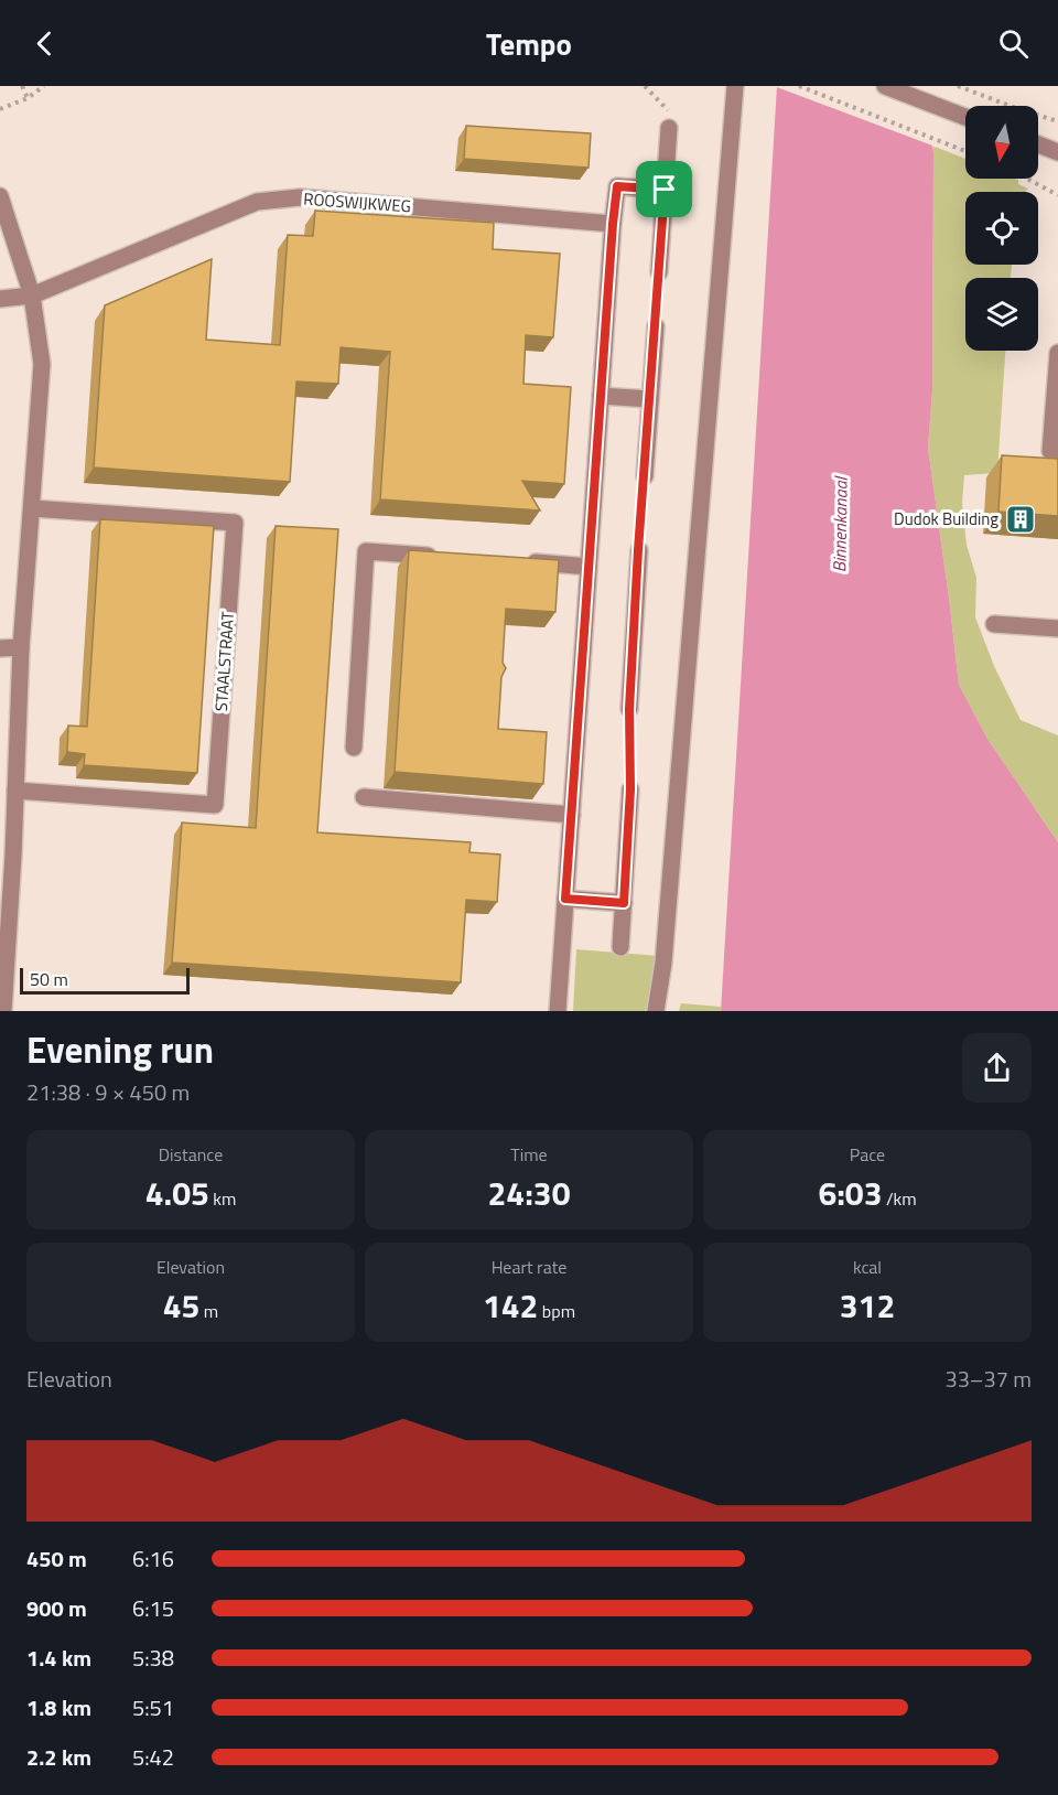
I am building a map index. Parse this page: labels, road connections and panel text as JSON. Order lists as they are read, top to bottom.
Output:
{
  "streets": {
    "street": ["ROOSWIJKWEG", "STAALSTRAAT"]
  },
  "water": ["Binnenkanaal"],
  "places": {
    "building": ["Dudok Building"]
  },
  "scale_bar": "50 m",
  "north": "bottom",
  "page": {
    "header": "Tempo",
    "scale": "50 m",
    "heading": ["Evening run", "21:38 · 9 × 450 m"],
    "stats": [
      ["Distance", "4.05 km"],
      ["Time", "24:30"],
      ["Pace", "6:03 /km"],
      ["Elevation", "45 m"],
      ["Heart rate", "142 bpm"],
      ["kcal", "312"]
    ],
    "chart": ["Elevation", "33–37 m"],
    "list": [
      {
        "name": "450 m",
        "note": "6:16"
      },
      {
        "name": "900 m",
        "note": "6:15"
      },
      {
        "name": "1.4 km",
        "note": "5:38"
      },
      {
        "name": "1.8 km",
        "note": "5:51"
      },
      {
        "name": "2.2 km",
        "note": "5:42"
      }
    ]
  }
}
